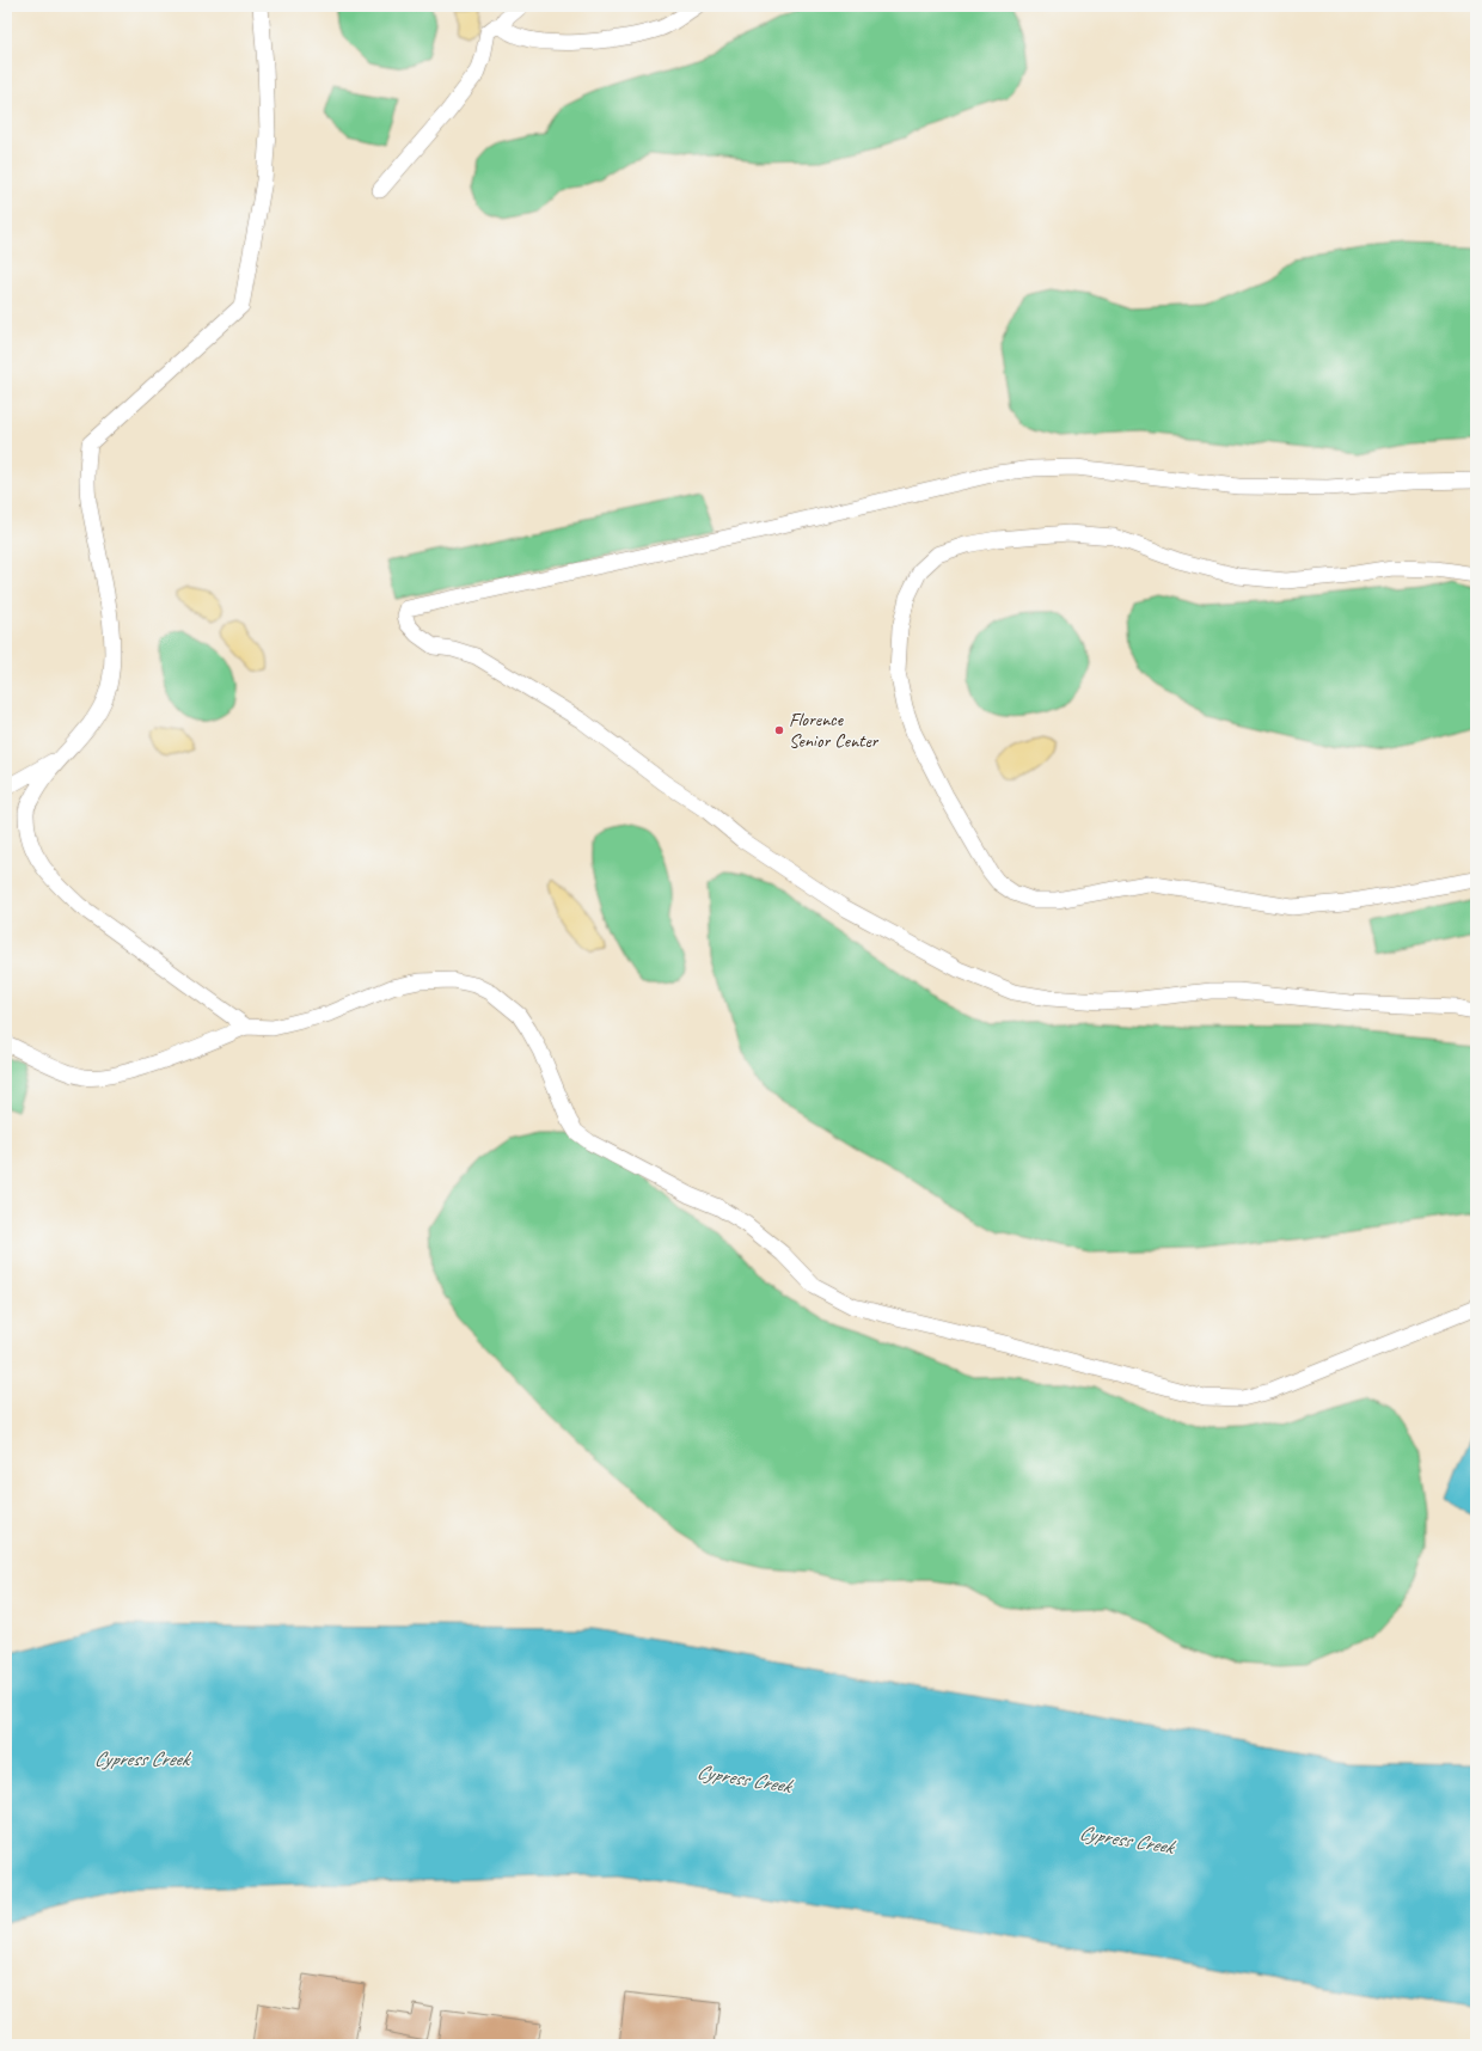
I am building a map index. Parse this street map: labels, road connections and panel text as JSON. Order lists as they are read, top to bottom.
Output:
{
  "water": ["Cypress Creek"],
  "places": ["Florence Senior Center"]
}
